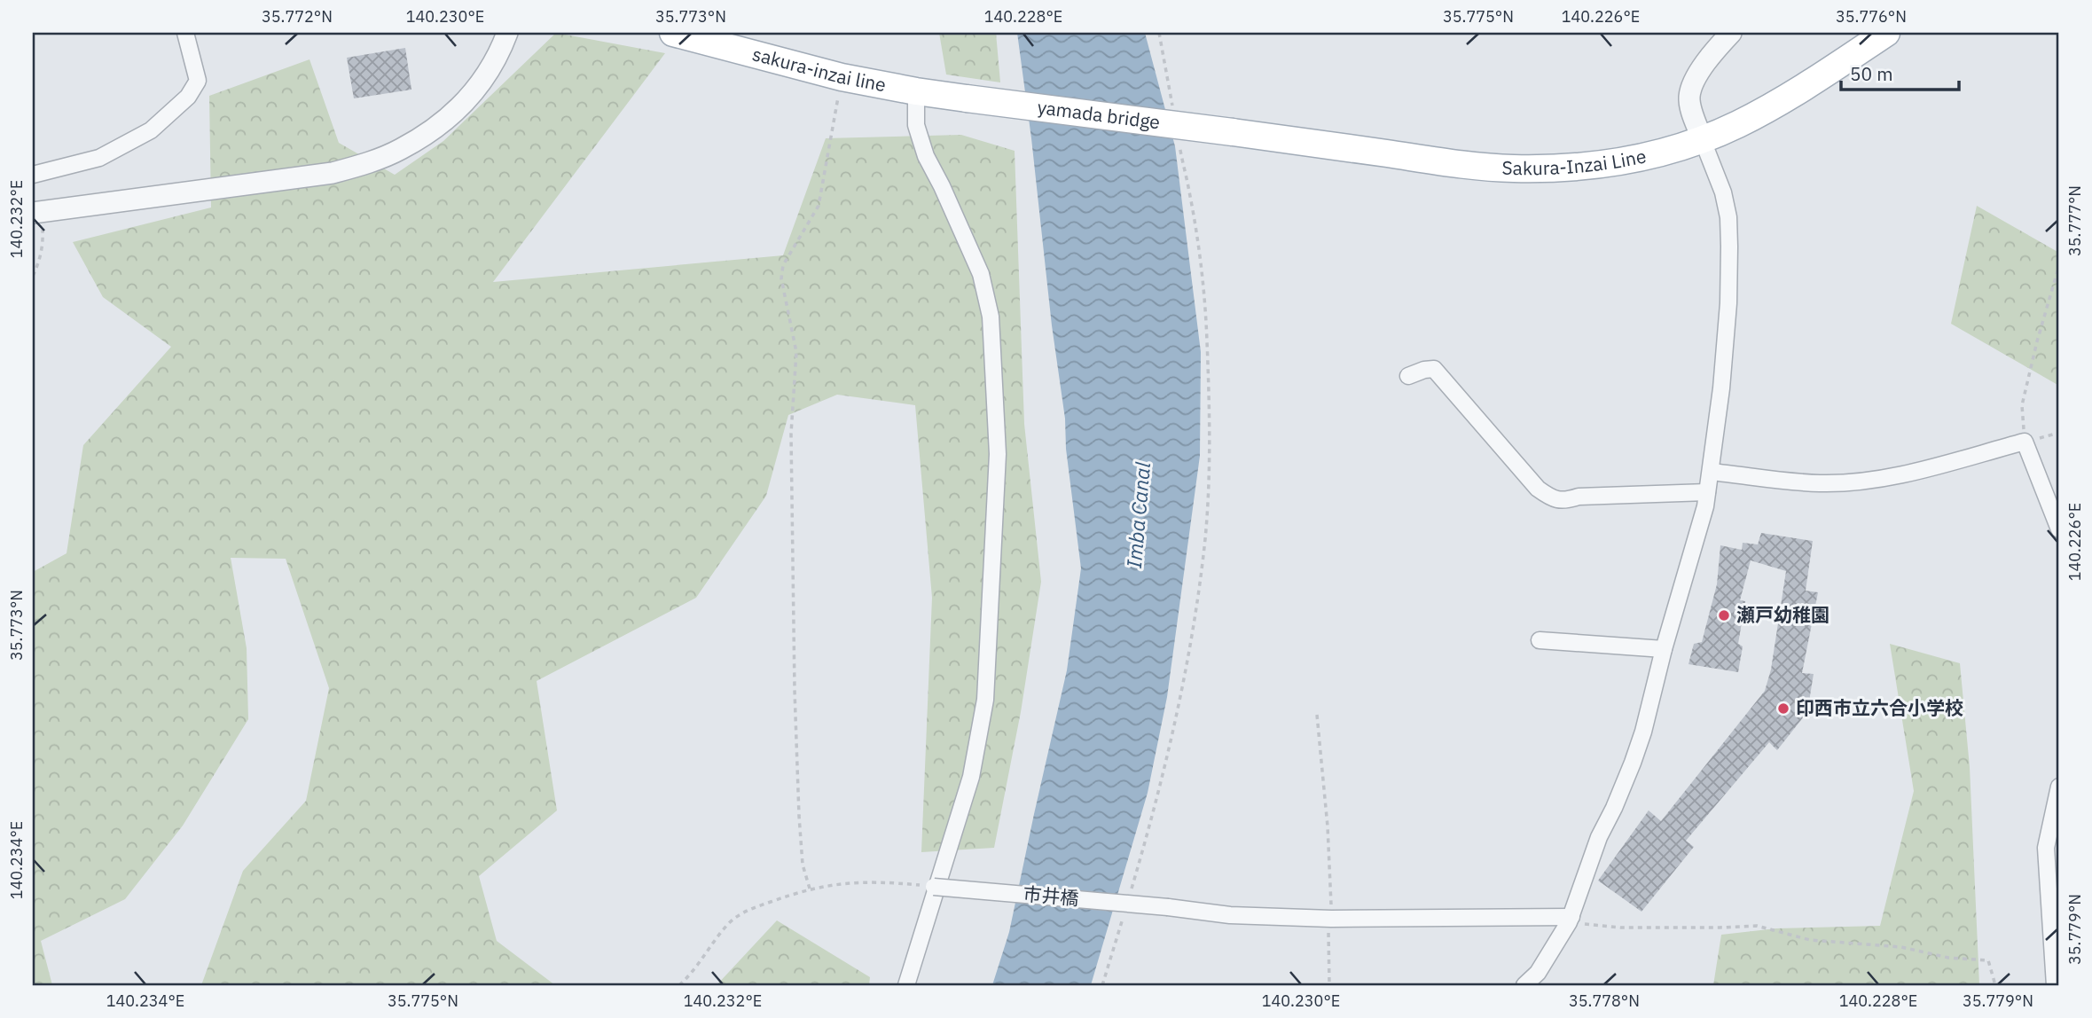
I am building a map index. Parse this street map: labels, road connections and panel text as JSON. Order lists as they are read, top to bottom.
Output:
{
  "streets": {
    "main road": ["sakura-inzai line", "yamada bridge", "Sakura-Inzai Line"],
    "street": ["市井橋"]
  },
  "crossings": [
    ["sakura-inzai line", "yamada bridge"],
    ["yamada bridge", "Sakura-Inzai Line"]
  ],
  "water": ["Imba Canal"],
  "places": ["瀬戸幼稚園", "印西市立六合小学校"],
  "scale_bar": "50 m",
  "coordinates": [
    "35.772°N",
    "140.230°E",
    "35.773°N",
    "140.228°E",
    "35.775°N",
    "140.226°E",
    "35.776°N",
    "140.232°E",
    "35.777°N",
    "140.234°E",
    "35.779°N",
    "35.778°N"
  ]
}
